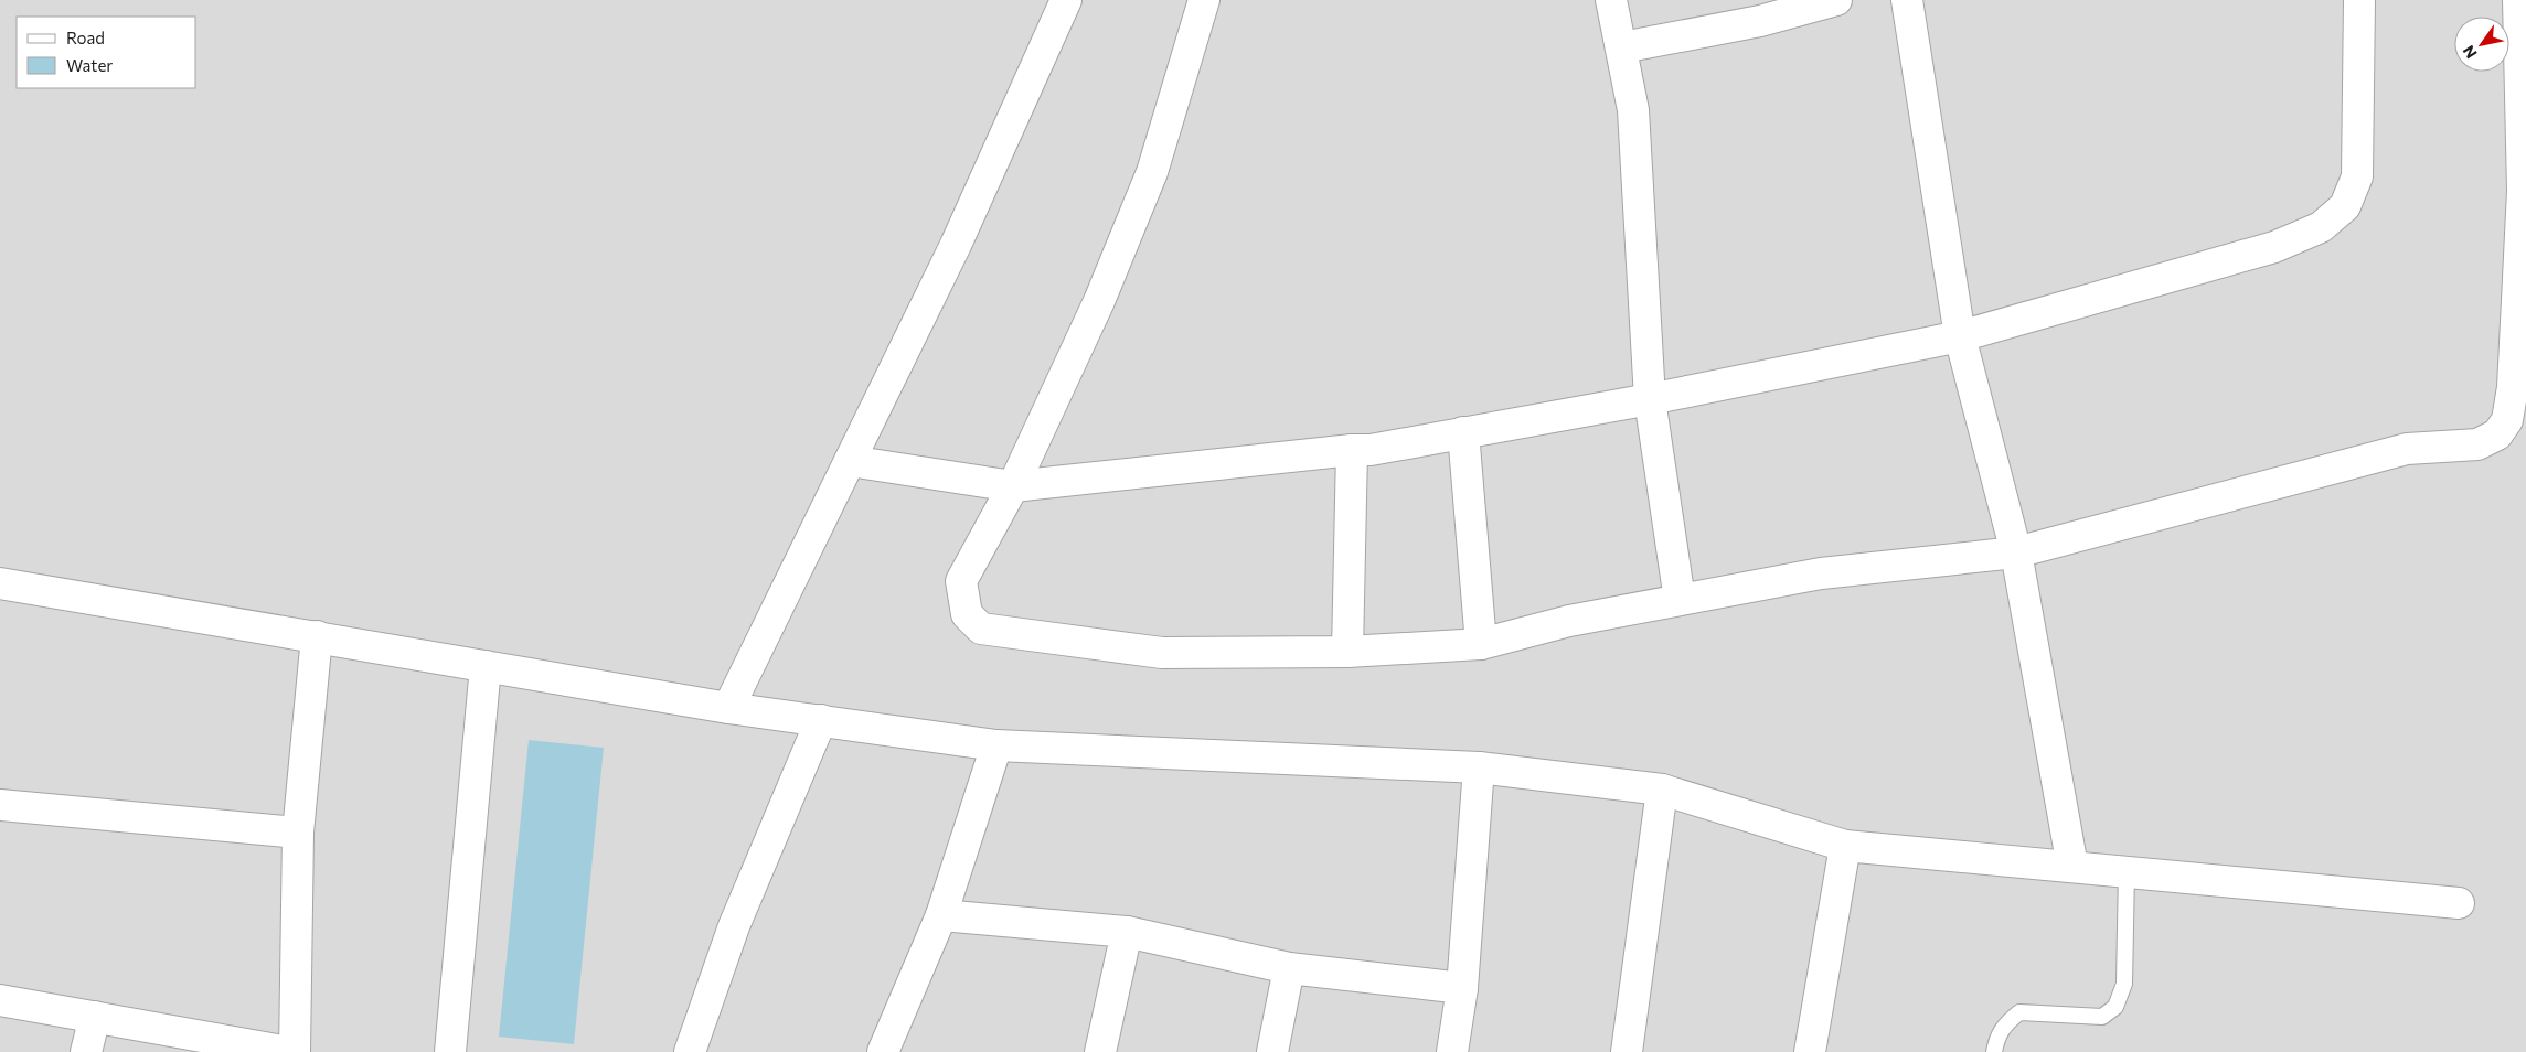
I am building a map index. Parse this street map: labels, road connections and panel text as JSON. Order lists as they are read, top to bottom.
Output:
{
  "legend": ["Road", "Water"],
  "north": "bottom left"
}
